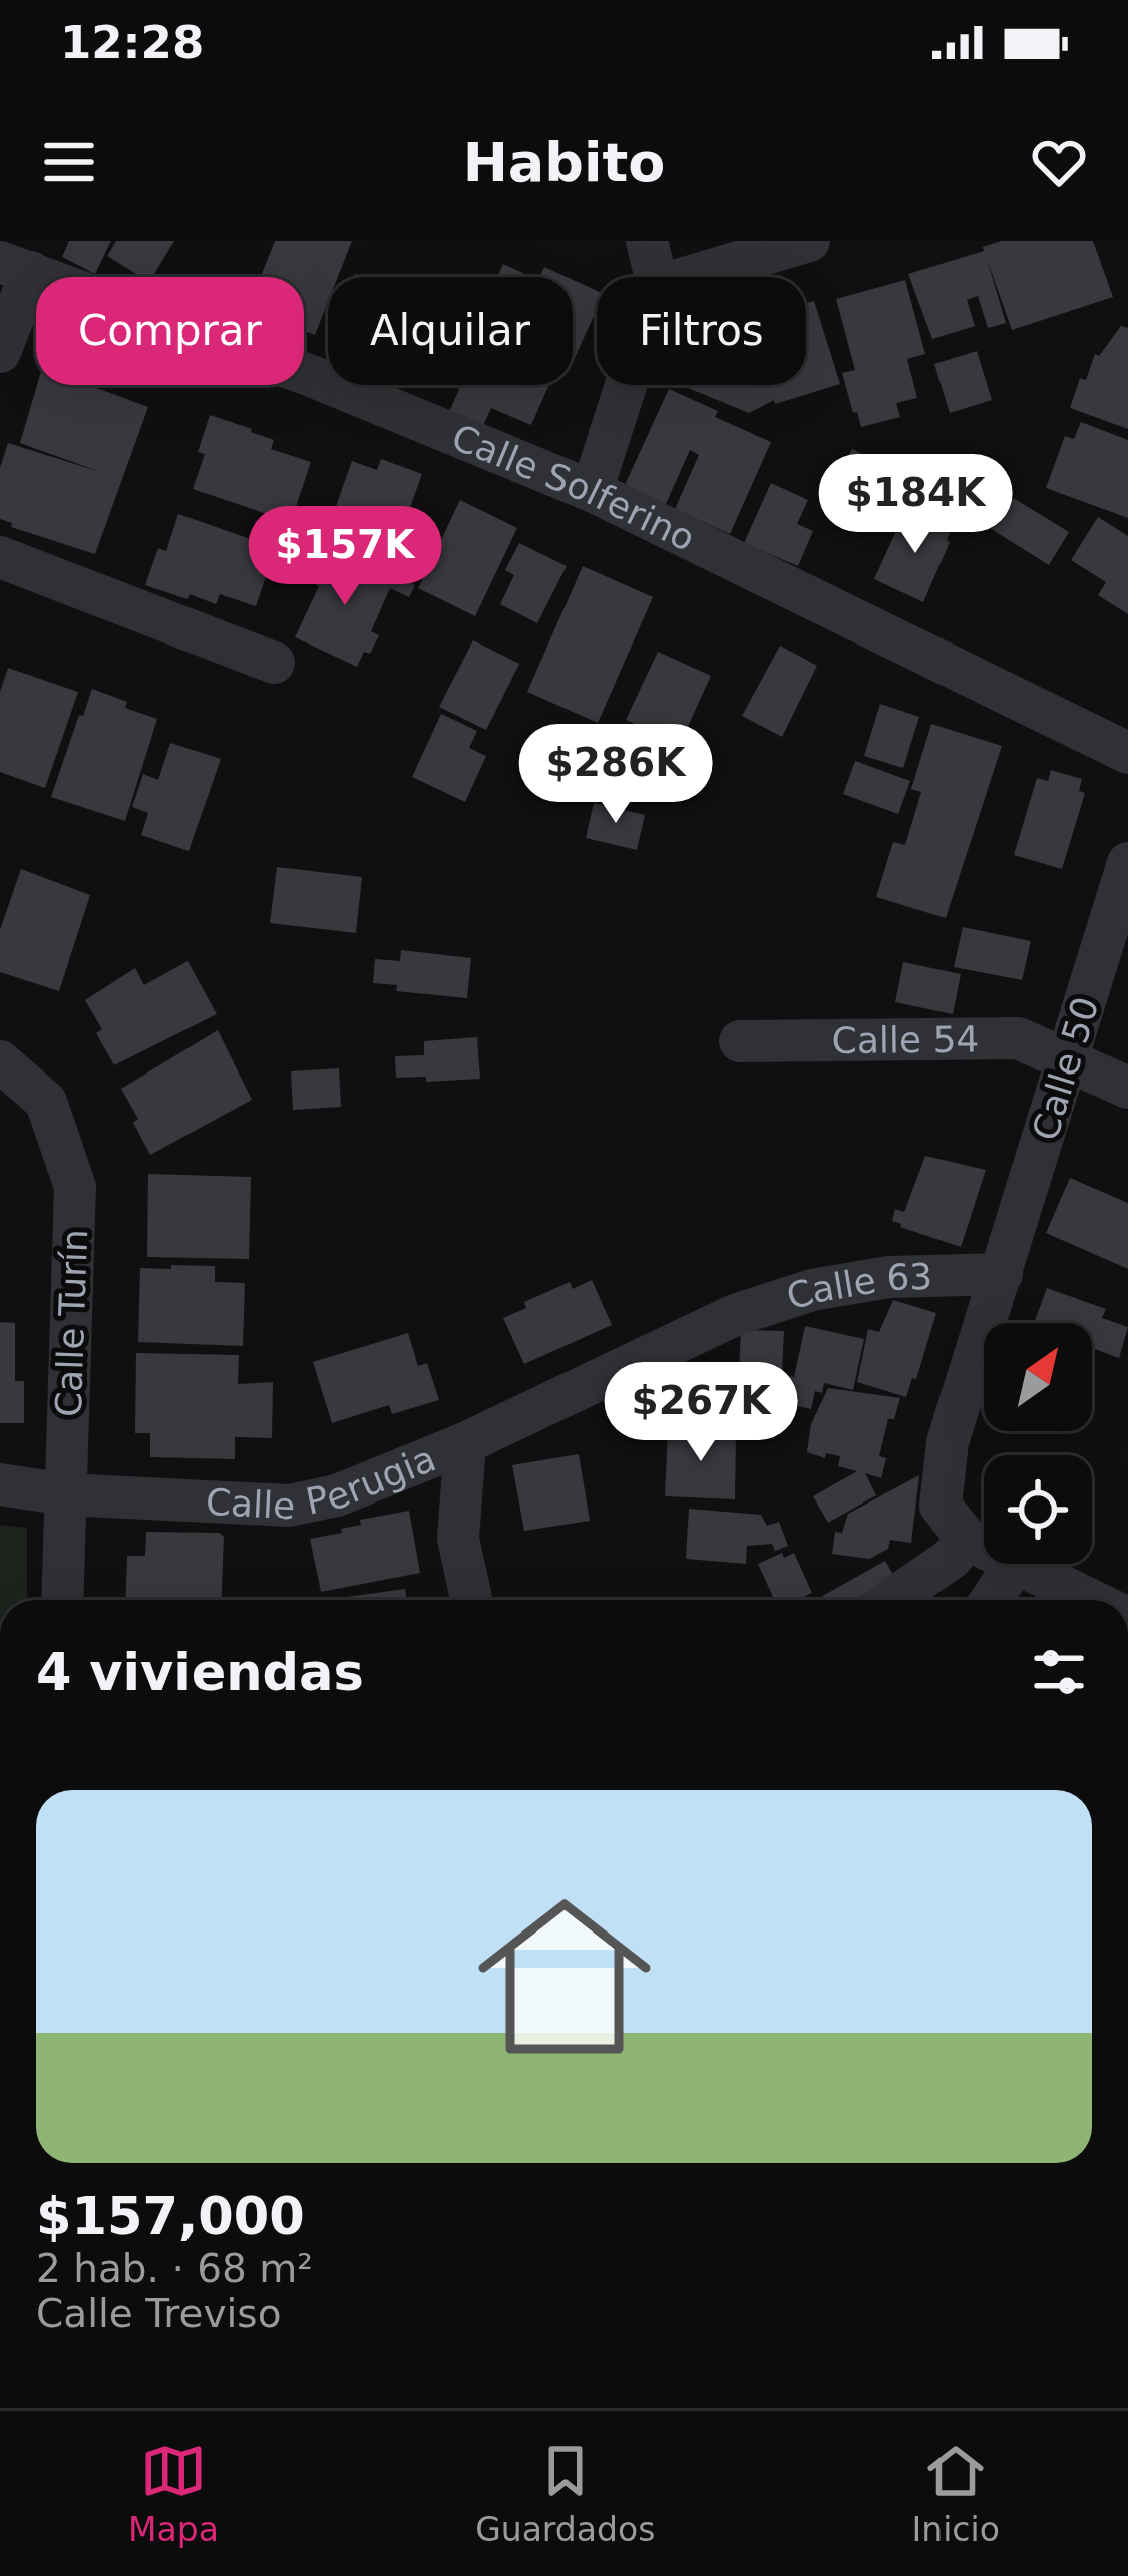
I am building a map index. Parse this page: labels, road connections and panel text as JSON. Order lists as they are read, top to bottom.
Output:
{
  "streets": {
    "street": [
      "Calle Solferino",
      "Calle 54",
      "Calle 50",
      "Calle 63",
      "Calle Turín",
      "Calle Perugia"
    ]
  },
  "crossings": [
    ["Calle 54", "Calle 50"],
    ["Calle 50", "Calle 63"],
    ["Calle 63", "Calle Perugia"],
    ["Calle Turín", "Calle Perugia"]
  ],
  "north": "top right",
  "page": {
    "status": "12:28",
    "header": "Habito",
    "chip": ["Comprar", "Alquilar", "Filtros"],
    "price": [
      "$184K",
      "$157K",
      "$286K",
      "$267K"
    ],
    "heading": "4 viviendas",
    "list": [
      {
        "name": "$157,000",
        "note": "2 hab. · 68 m² · Calle Treviso"
      }
    ],
    "tabs": ["Mapa", "Guardados", "Inicio"]
  }
}
